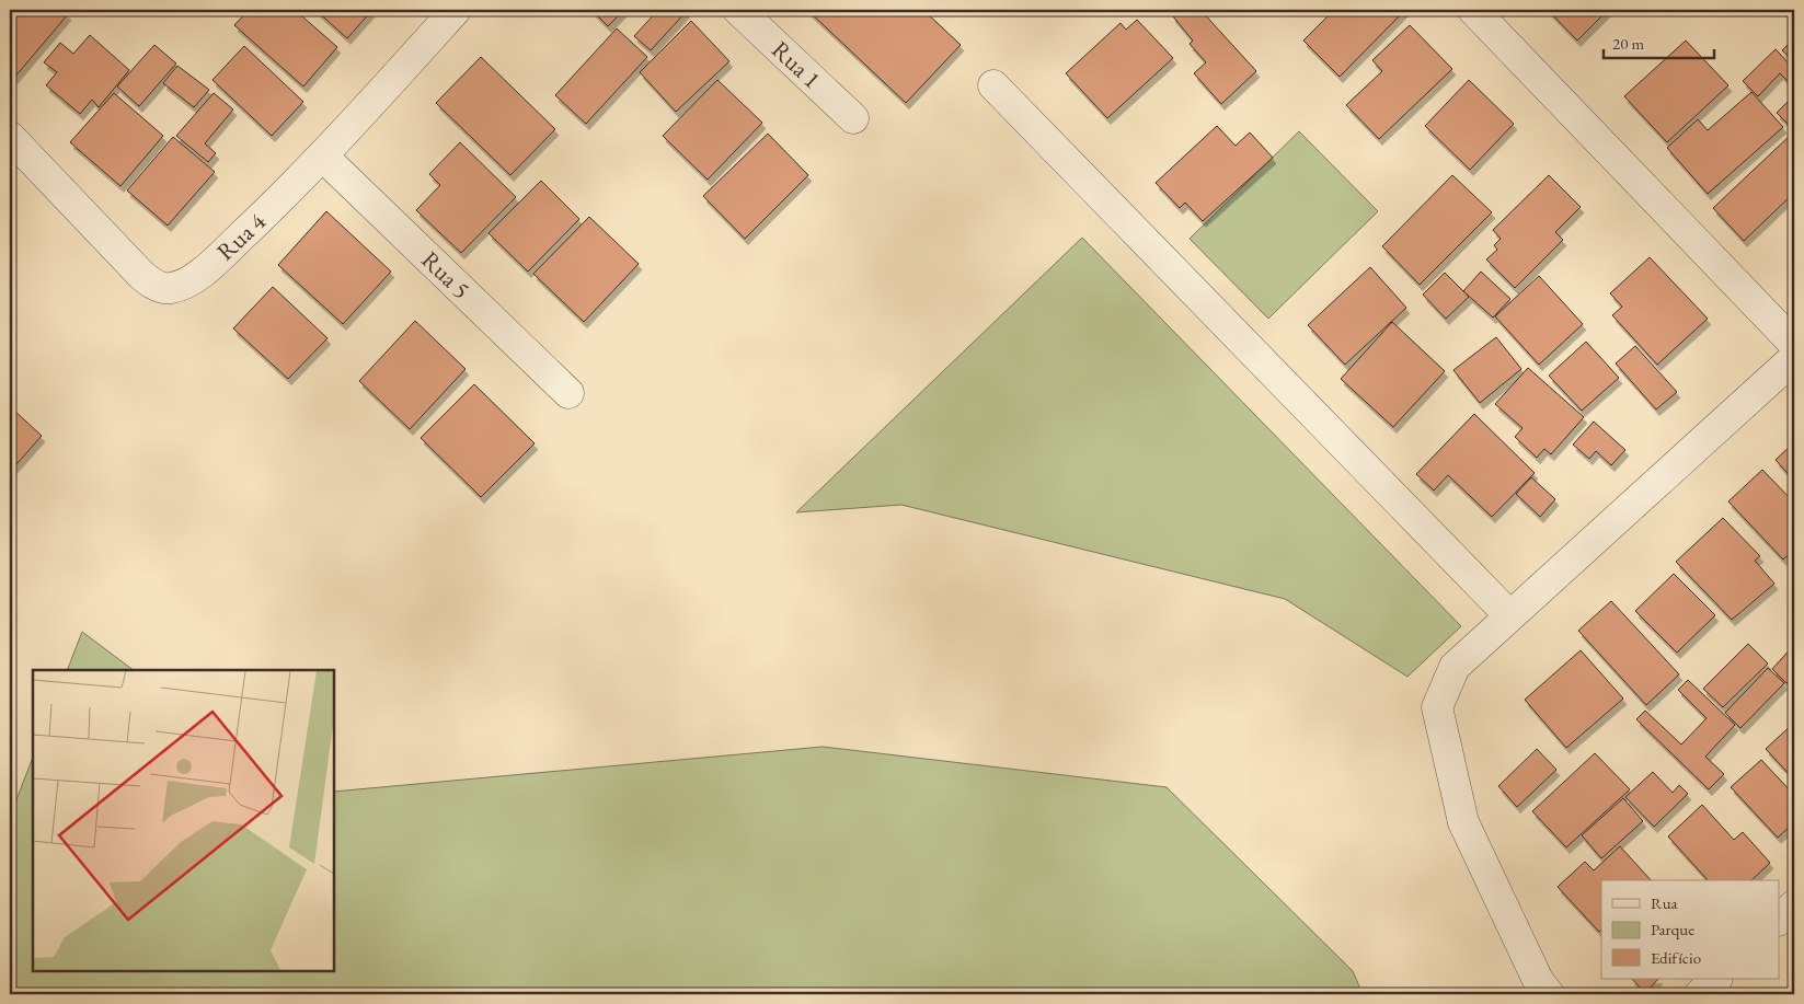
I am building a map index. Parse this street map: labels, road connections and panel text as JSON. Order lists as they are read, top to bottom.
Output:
{
  "streets": {
    "street": ["Rua 1", "Rua 4", "Rua 5"]
  },
  "crossings": [
    ["Rua 4", "Rua 5"]
  ],
  "legend": ["Rua", "Parque", "Edifício"],
  "scale_bar": "20 m"
}
